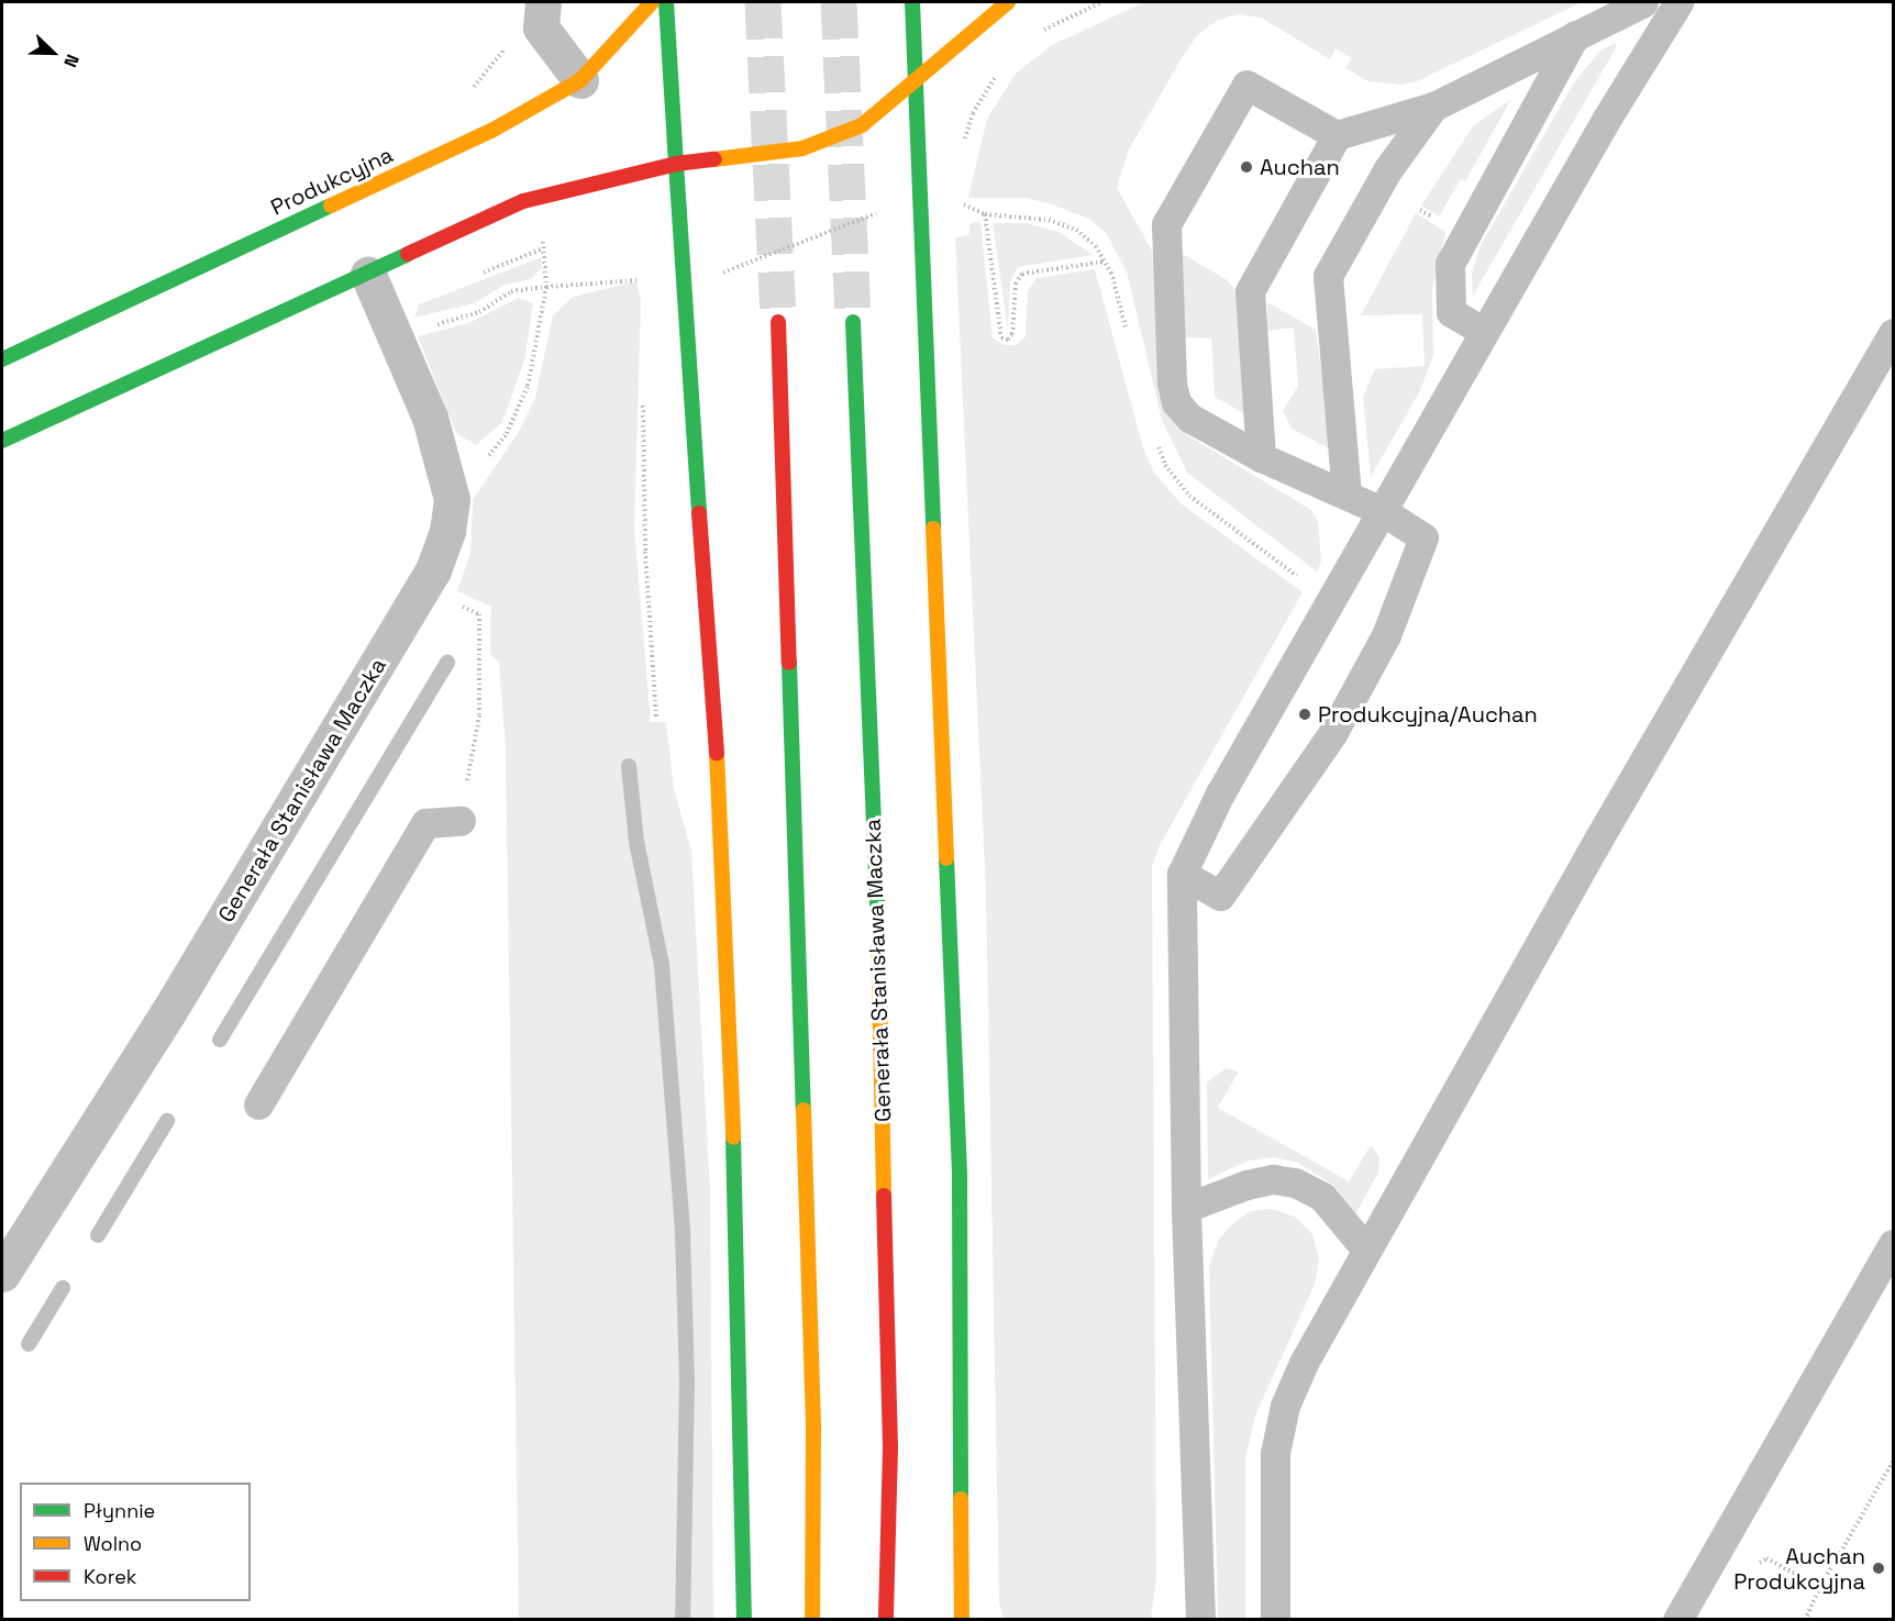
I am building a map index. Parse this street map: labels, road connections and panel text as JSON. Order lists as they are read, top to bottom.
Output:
{
  "streets": {
    "main road": ["Produkcyjna", "Generała Stanisława Maczka"]
  },
  "places": ["Auchan", "Produkcyjna/Auchan", "Auchan Produkcyjna"],
  "legend": ["Płynnie", "Wolno", "Korek"],
  "north": "bottom right"
}
